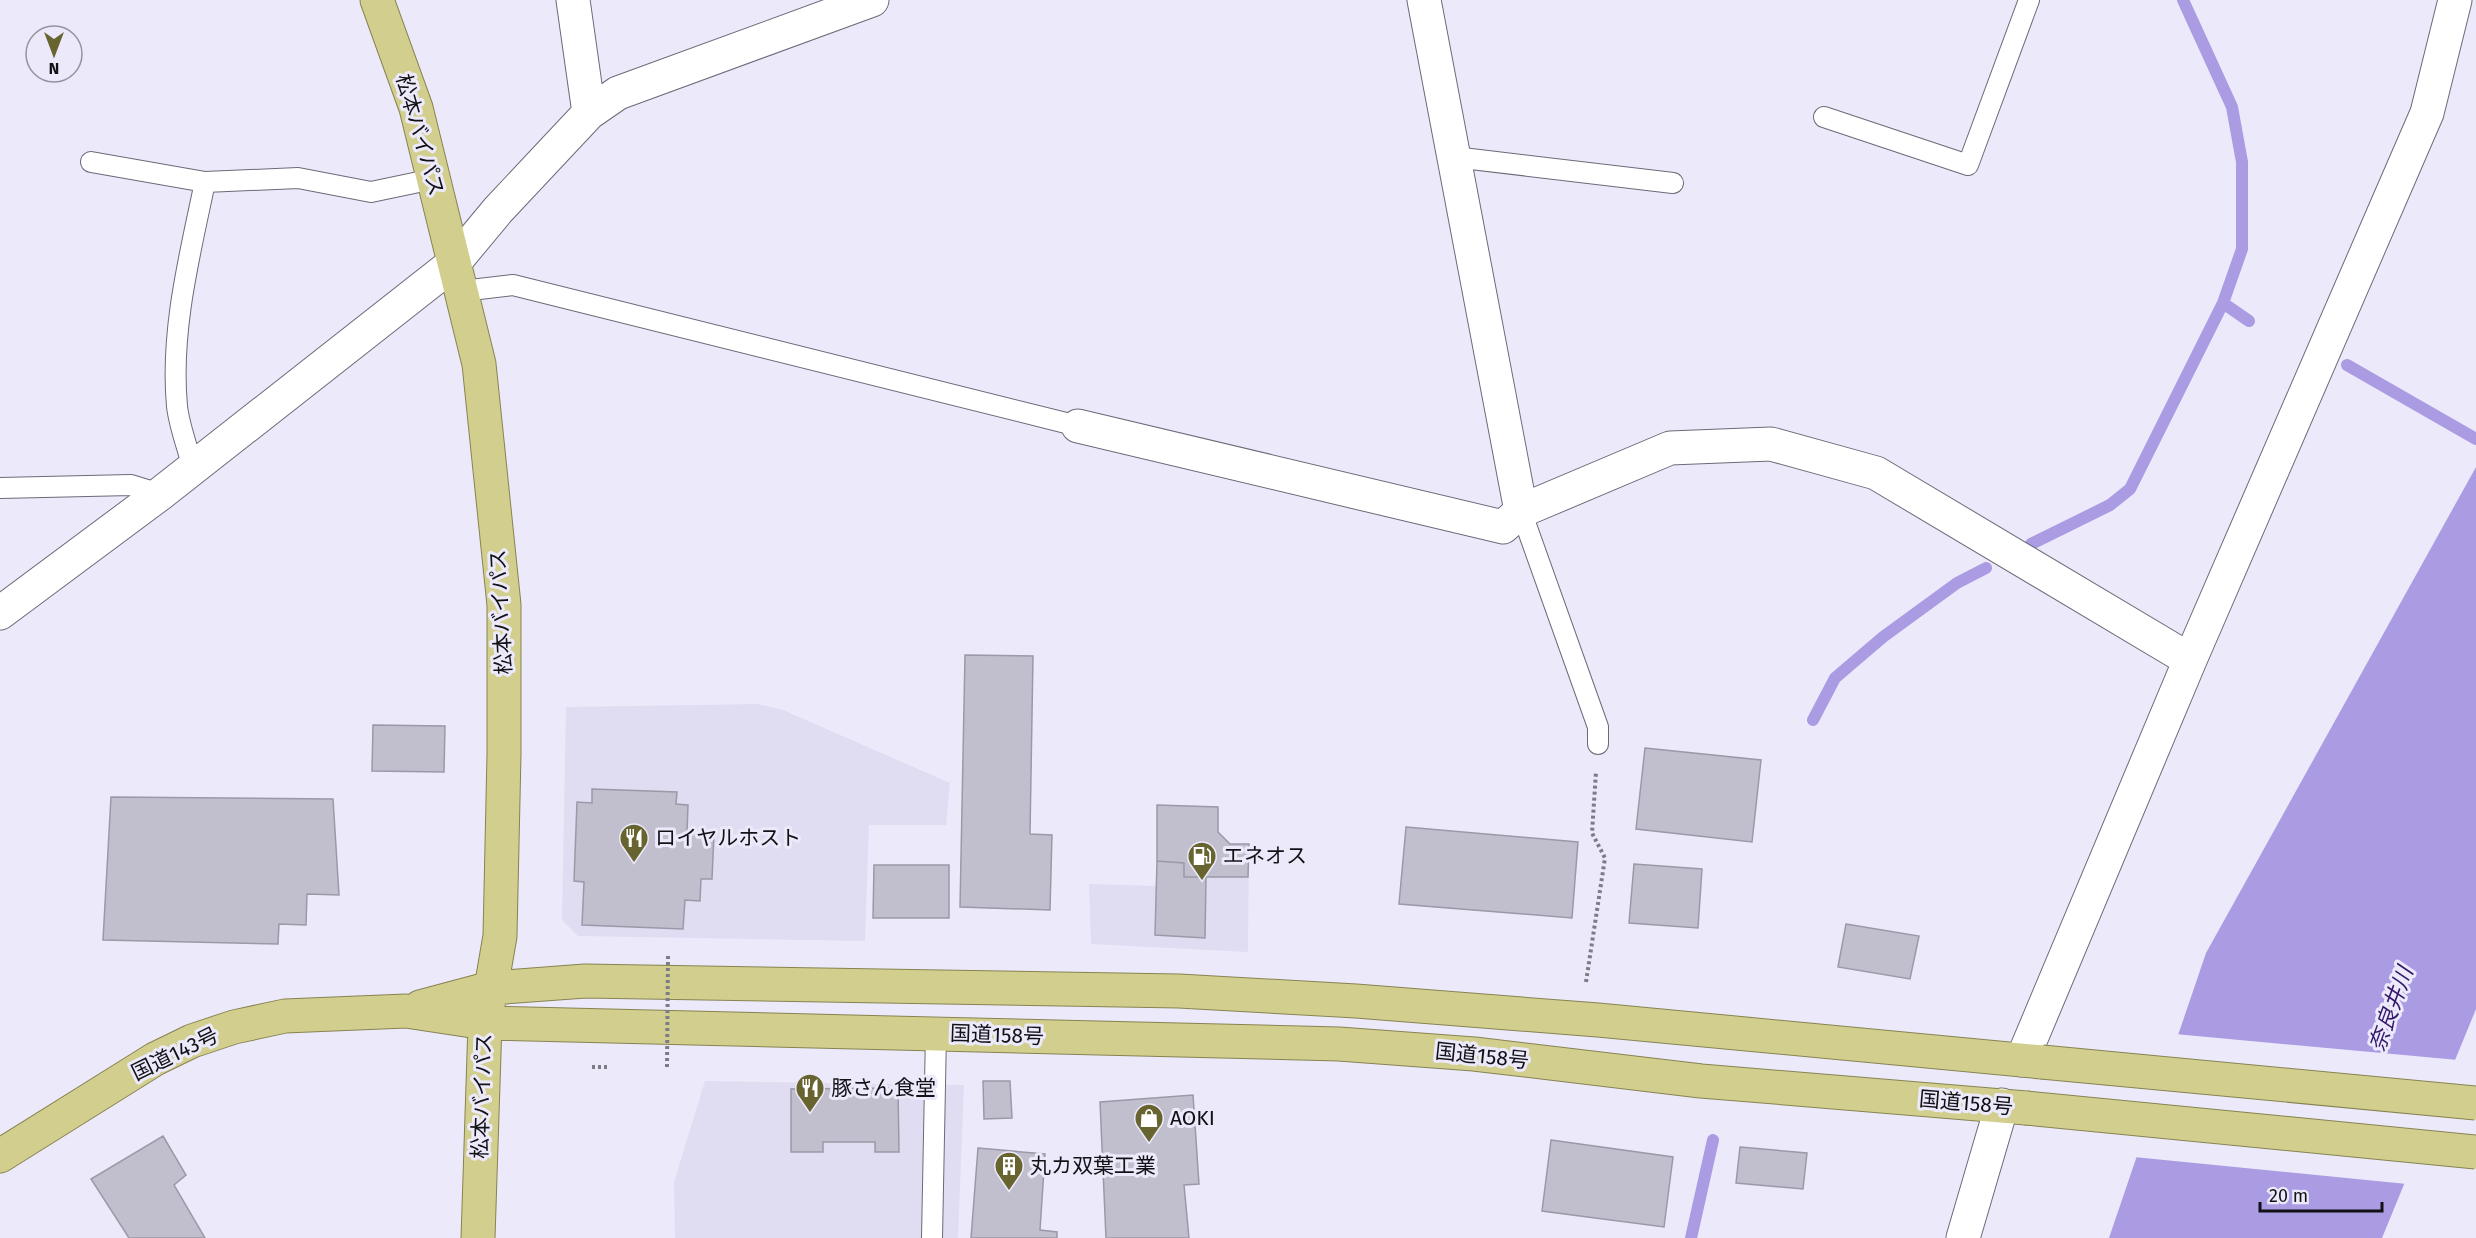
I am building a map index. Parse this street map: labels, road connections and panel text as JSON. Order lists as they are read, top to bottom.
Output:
{
  "streets": {
    "highway": ["松本バイパス", "国道158号", "国道143号"]
  },
  "crossings": [
    ["松本バイパス", "国道158号"],
    ["松本バイパス", "国道143号"],
    ["国道158号", "国道143号"]
  ],
  "water": ["奈良井川"],
  "places": {
    "restaurant": ["ロイヤルホスト", "豚さん食堂"],
    "fuel station": ["エネオス"],
    "shop": ["AOKI"],
    "building": ["丸カ双葉工業"]
  },
  "scale_bar": "20 m",
  "north": "bottom"
}
